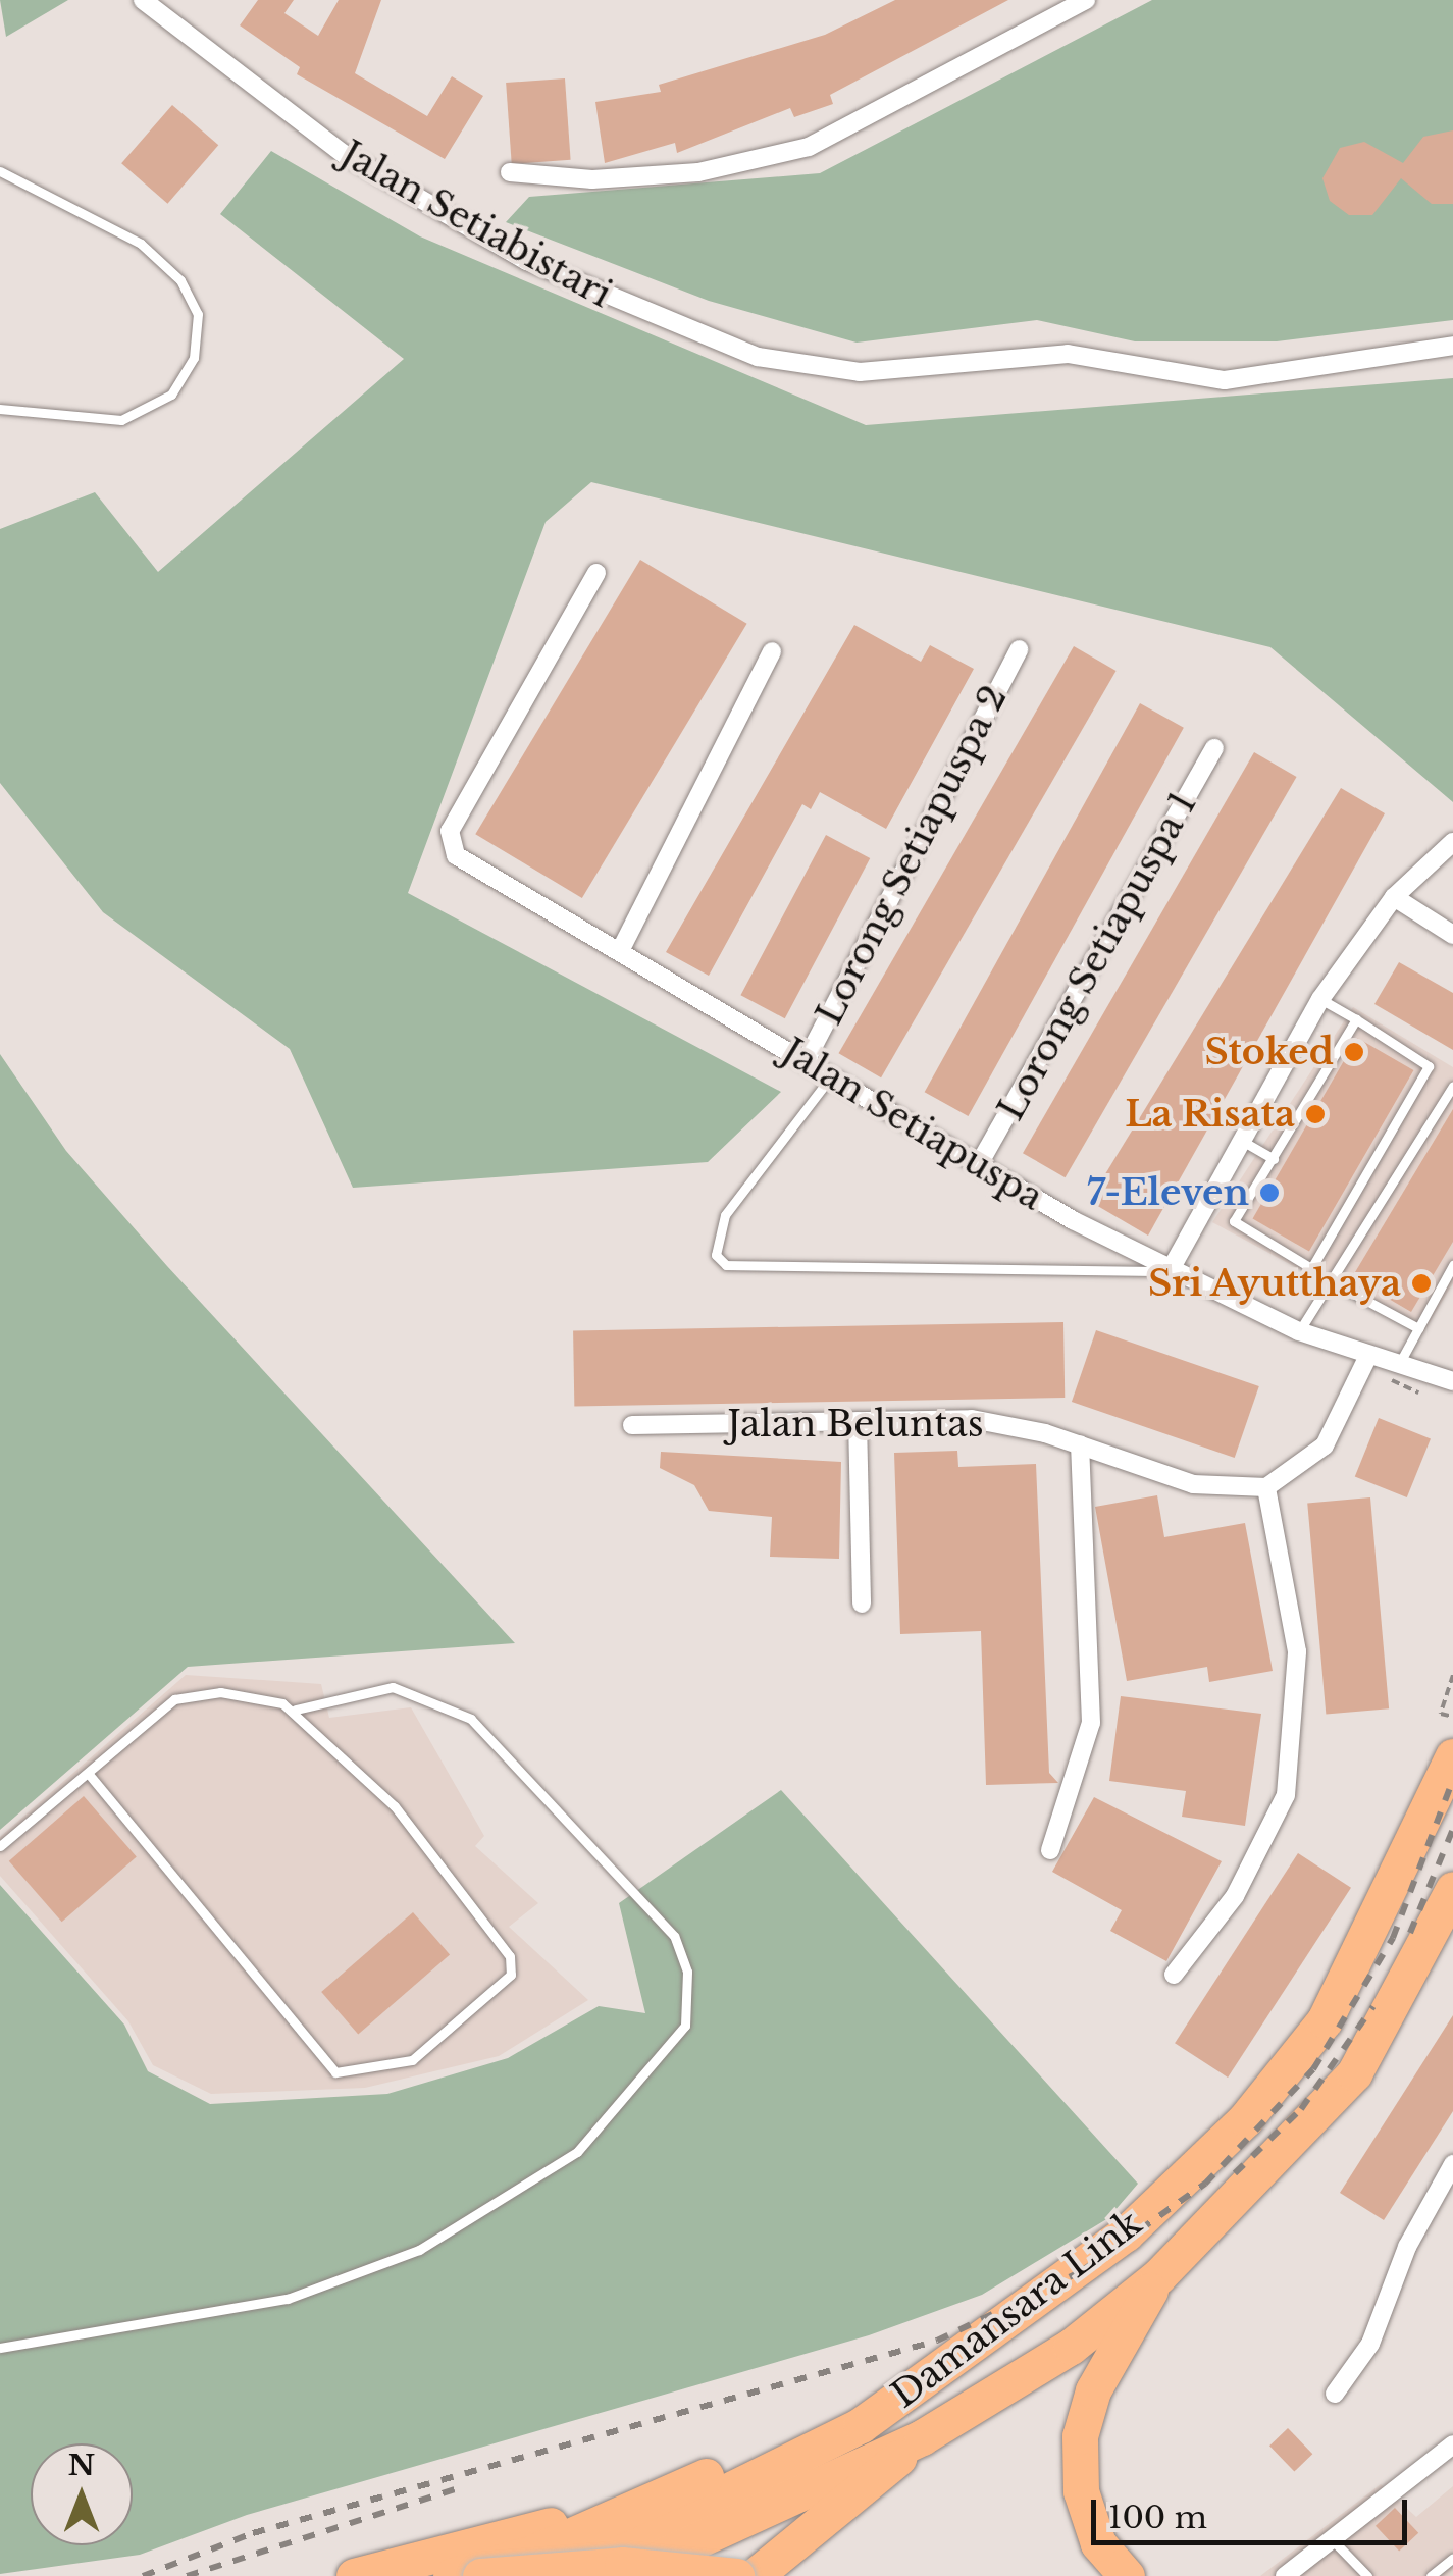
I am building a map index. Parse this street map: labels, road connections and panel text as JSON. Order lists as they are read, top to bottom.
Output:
{
  "streets": {
    "highway": ["Damansara Link"],
    "street": [
      "Jalan Setiabistari",
      "Lorong Setiapuspa 2",
      "Lorong Setiapuspa 1",
      "Jalan Setiapuspa",
      "Jalan Beluntas"
    ]
  },
  "crossings": [
    ["Lorong Setiapuspa 2", "Jalan Setiapuspa"],
    ["Lorong Setiapuspa 1", "Jalan Setiapuspa"]
  ],
  "places": [
    "Stoked",
    "La Risata",
    "7-Eleven",
    "Sri Ayutthaya"
  ],
  "scale_bar": "100 m",
  "north": "top"
}
